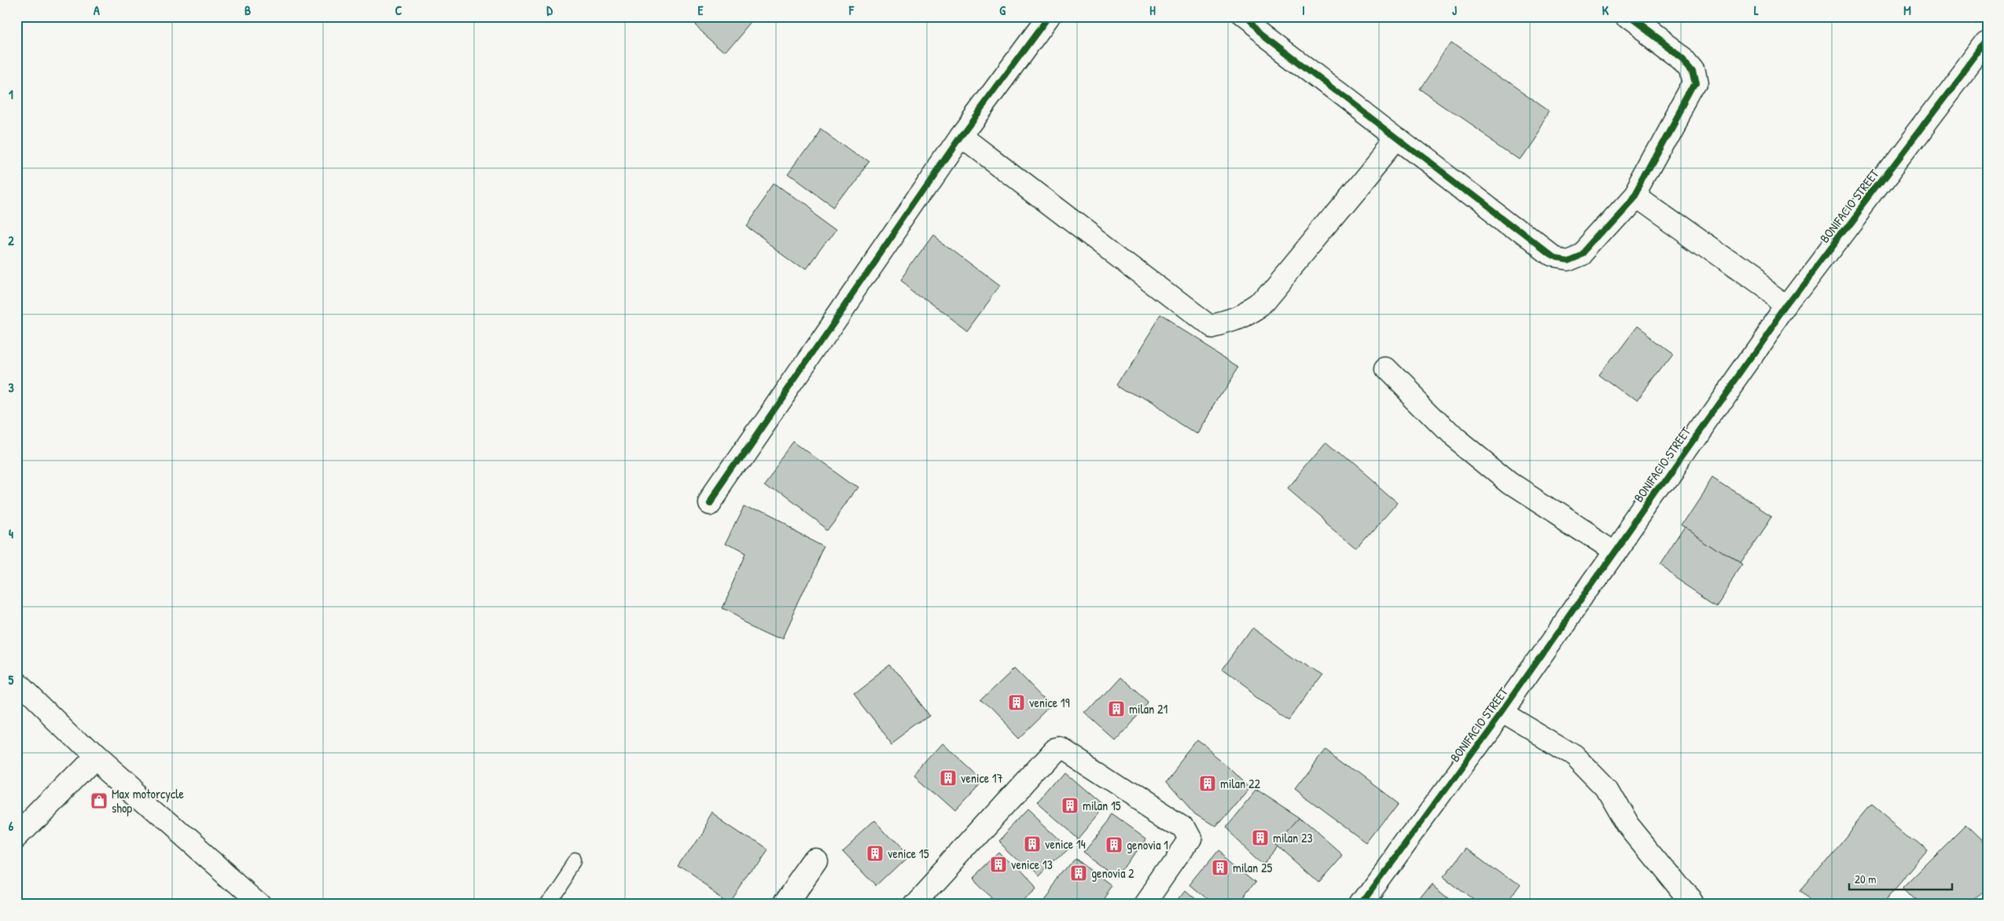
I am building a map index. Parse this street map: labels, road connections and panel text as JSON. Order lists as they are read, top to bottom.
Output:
{
  "streets": {
    "street": ["BONIFACIO STREET"]
  },
  "places": {
    "building": [
      "venice 19",
      "milan 21",
      "venice 17",
      "milan 22",
      "milan 15",
      "milan 23",
      "venice 14",
      "genovia 1",
      "venice 15",
      "venice 13",
      "milan 25",
      "genovia 2"
    ],
    "shop": ["Max motorcycle shop"]
  },
  "scale_bar": "20 m",
  "grid": {
    "columns": [
      "A",
      "B",
      "C",
      "D",
      "E",
      "F",
      "G",
      "H",
      "I",
      "J",
      "K",
      "L",
      "M"
    ],
    "rows": [
      "1",
      "2",
      "3",
      "4",
      "5",
      "6"
    ]
  }
}
